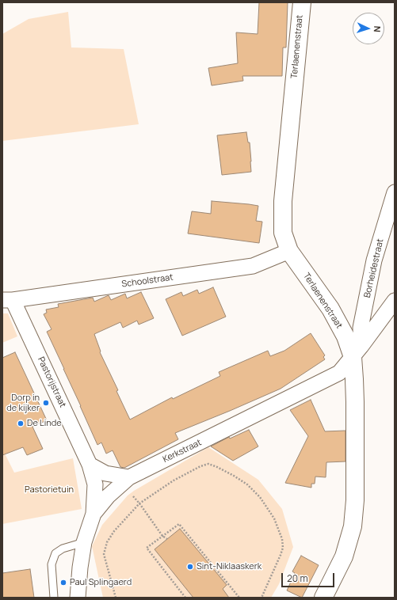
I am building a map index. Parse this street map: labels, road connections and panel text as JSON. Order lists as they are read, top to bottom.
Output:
{
  "streets": {
    "street": [
      "Terlaenenstraat",
      "Borheidestraat",
      "Schoolstraat",
      "Pastorijstraat",
      "Kerkstraat"
    ]
  },
  "crossings": [
    ["Terlaenenstraat", "Borheidestraat"],
    ["Terlaenenstraat", "Schoolstraat"],
    ["Terlaenenstraat", "Kerkstraat"],
    ["Borheidestraat", "Kerkstraat"],
    ["Schoolstraat", "Pastorijstraat"],
    ["Pastorijstraat", "Kerkstraat"]
  ],
  "parks": ["Pastorietuin"],
  "places": [
    "Dorp in de kijker",
    "De Linde",
    "Sint-Niklaaskerk",
    "Paul Splingaerd"
  ],
  "scale_bar": "20 m",
  "north": "right"
}
